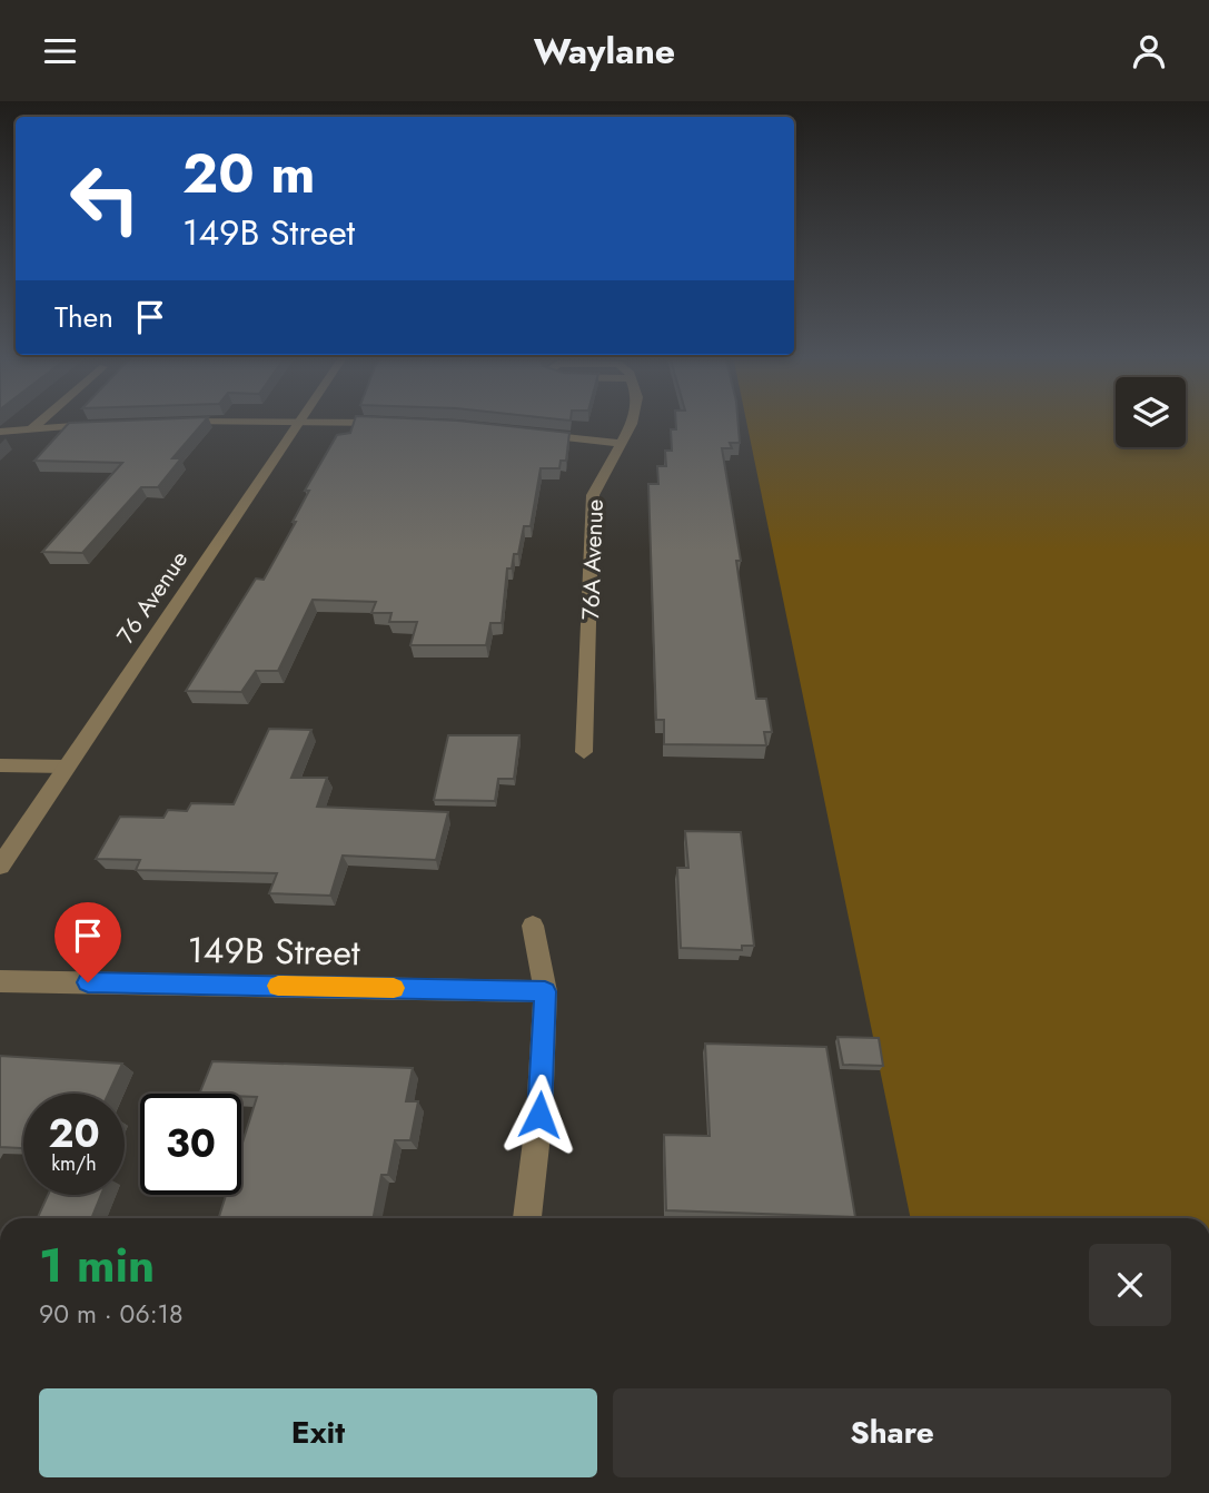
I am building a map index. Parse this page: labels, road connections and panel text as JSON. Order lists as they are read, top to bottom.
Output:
{
  "streets": {
    "street": ["76A Avenue", "76 Avenue", "149B Street"]
  },
  "page": {
    "header": "Waylane",
    "turn": ["20 m", "149B Street"],
    "then": "Then",
    "speed": "20 km/h",
    "limit": "30",
    "heading": ["1 min", "90 m · 06:18"],
    "buttons": ["Exit", "Share"]
  }
}
